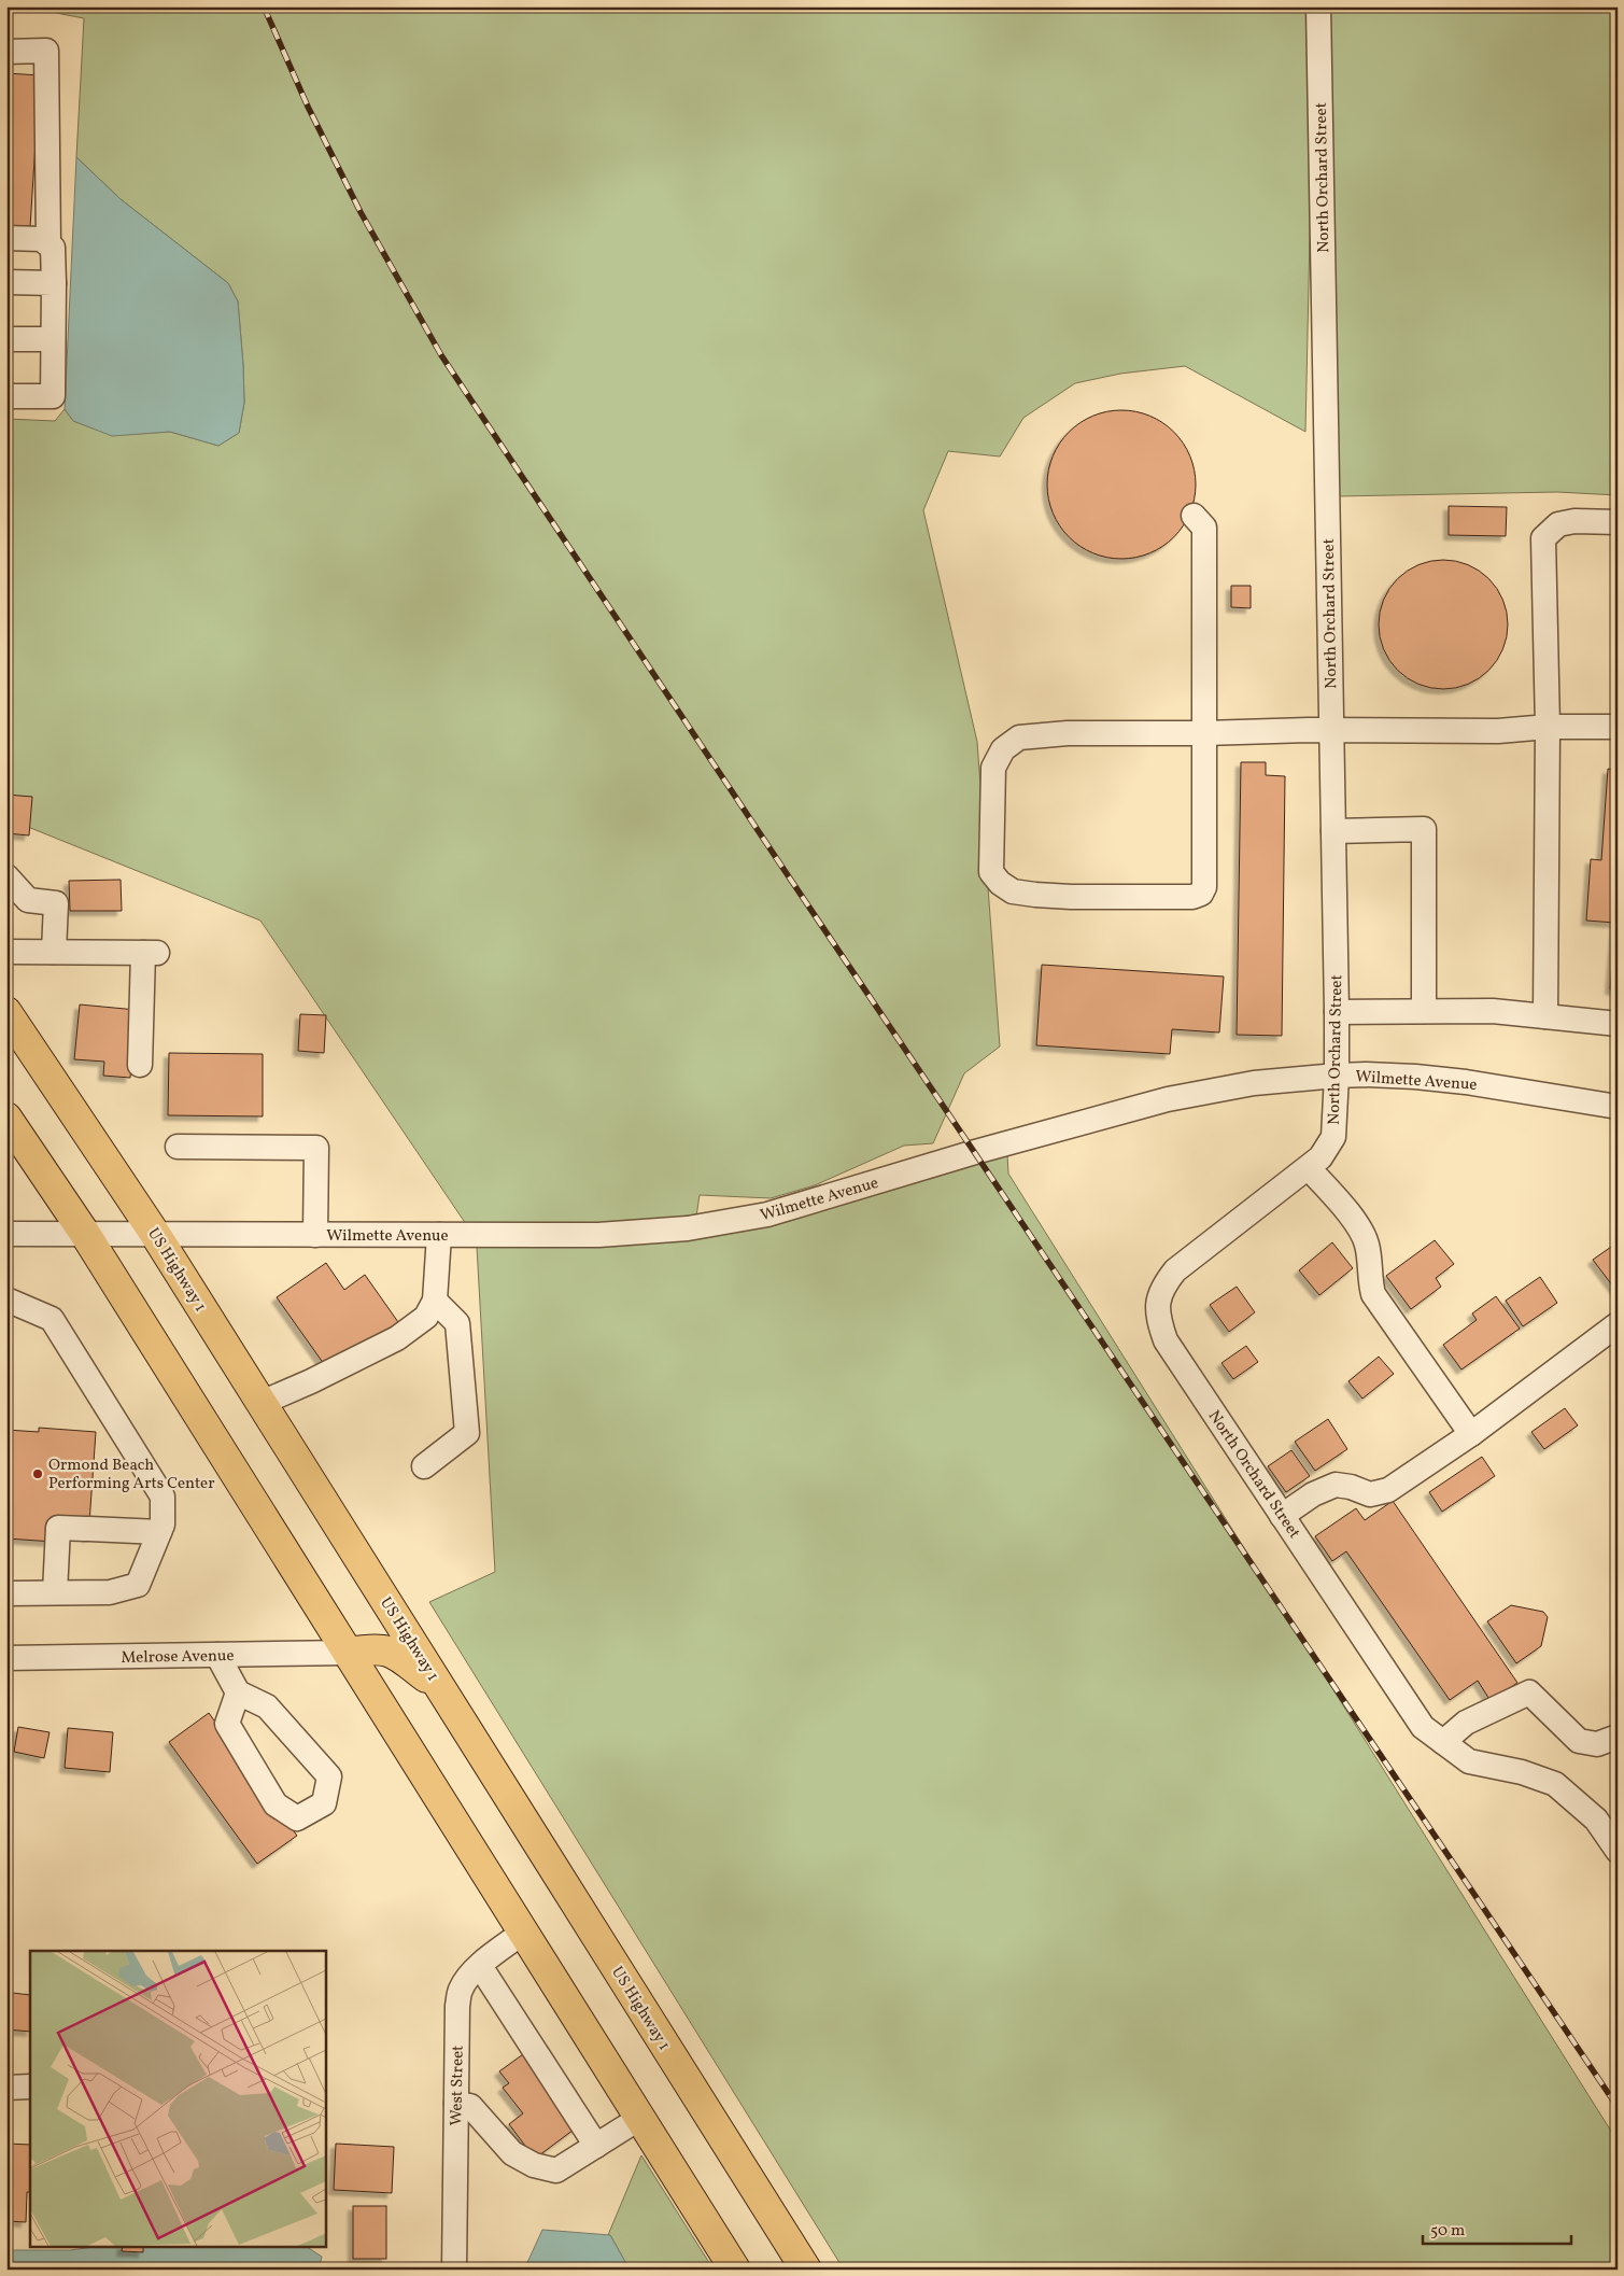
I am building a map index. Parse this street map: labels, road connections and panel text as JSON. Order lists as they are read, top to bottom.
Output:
{
  "streets": {
    "main road": ["US Highway 1"],
    "street": [
      "North Orchard Street",
      "Wilmette Avenue",
      "Melrose Avenue",
      "West Street"
    ]
  },
  "crossings": [
    ["North Orchard Street", "Wilmette Avenue"],
    ["Wilmette Avenue", "US Highway 1"]
  ],
  "places": ["Ormond Beach Performing Arts Center"],
  "scale_bar": "50 m"
}
